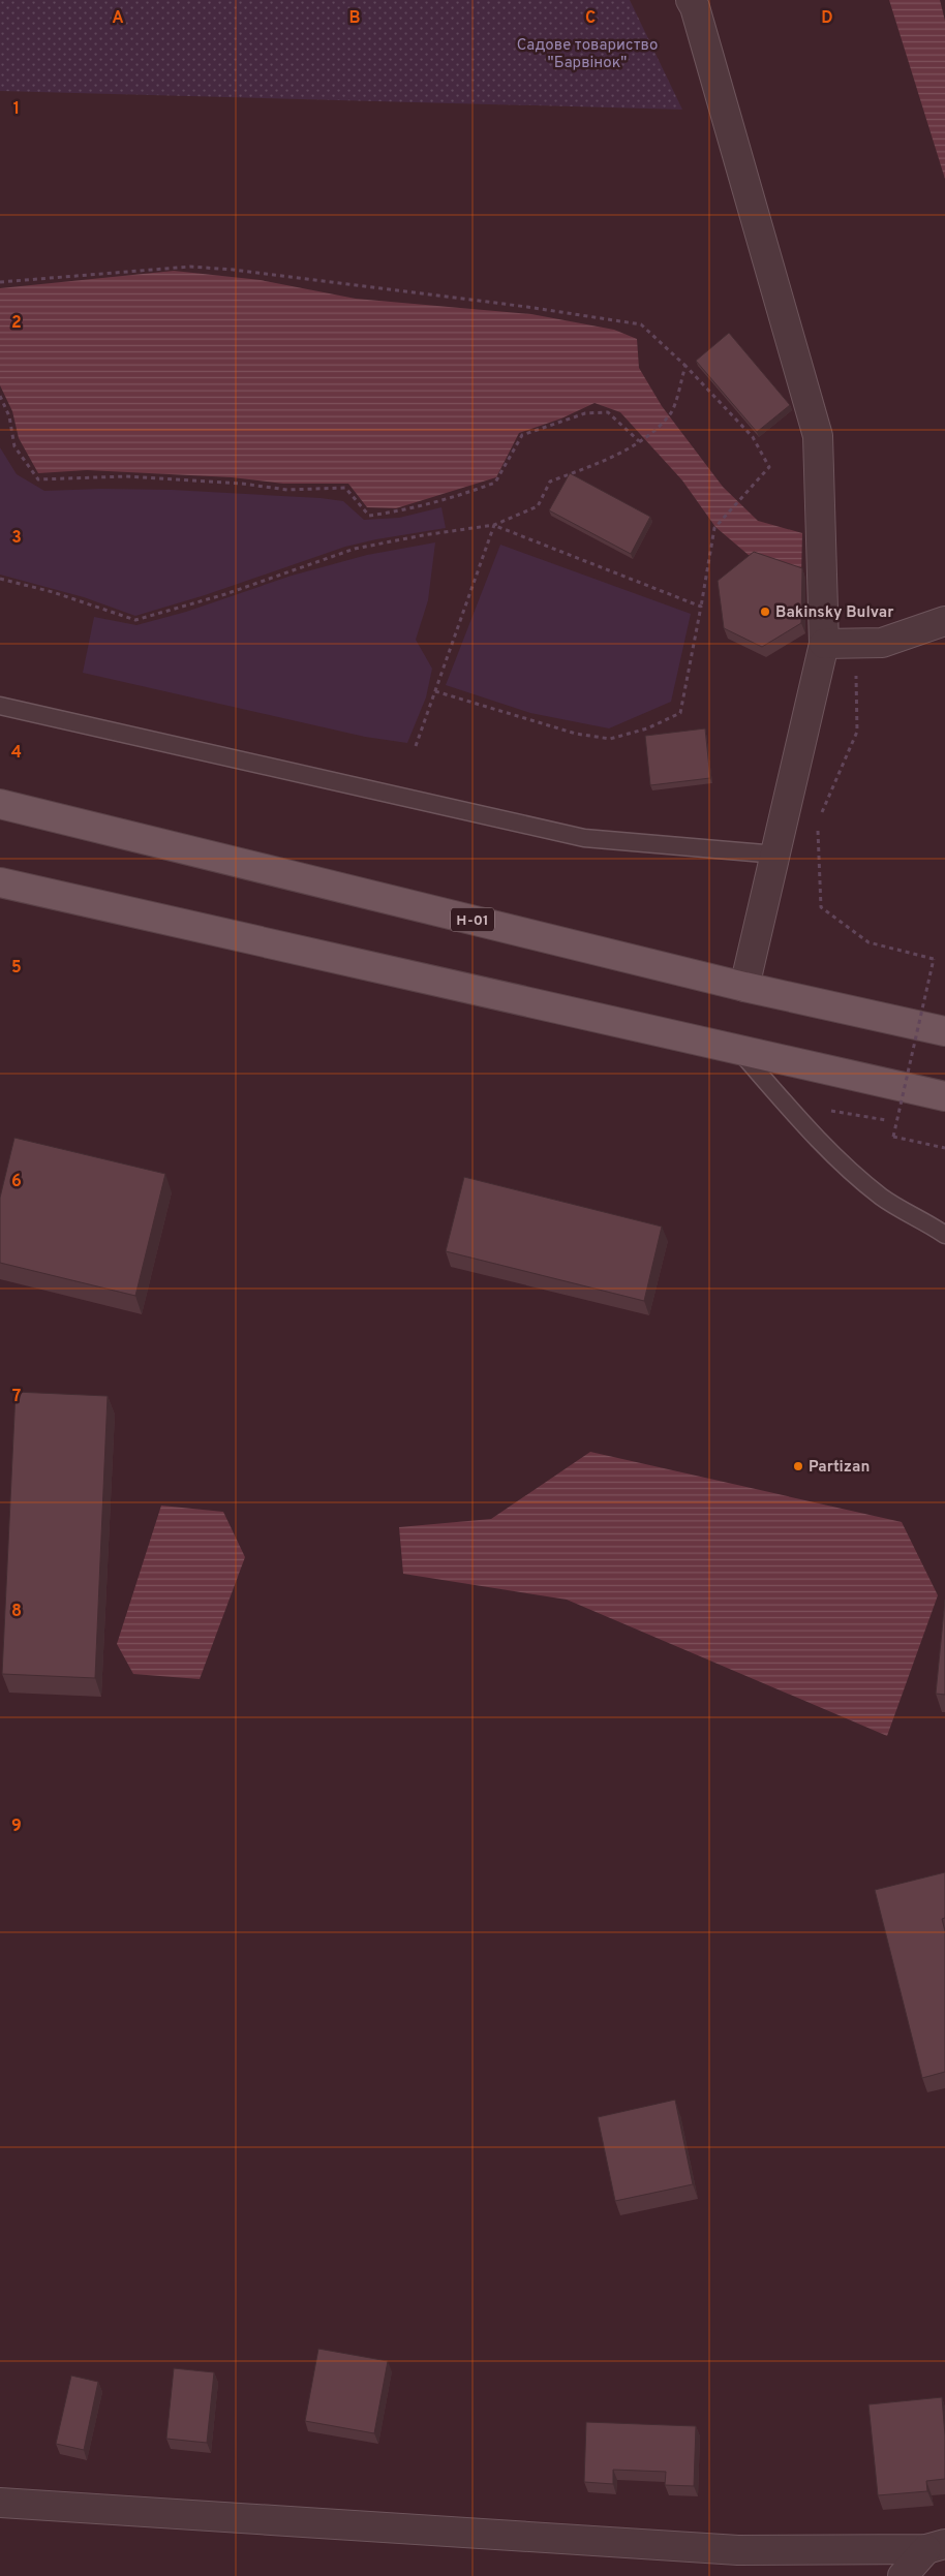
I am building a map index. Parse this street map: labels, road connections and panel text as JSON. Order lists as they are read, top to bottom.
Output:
{
  "streets": {
    "main road": ["Н-01"]
  },
  "parks": ["Садове товариство \"Барвінок\""],
  "places": ["Bakinsky Bulvar", "Partizan"],
  "grid": {
    "columns": [
      "A",
      "B",
      "C",
      "D"
    ],
    "rows": [
      "1",
      "2",
      "3",
      "4",
      "5",
      "6",
      "7",
      "8",
      "9"
    ]
  }
}
